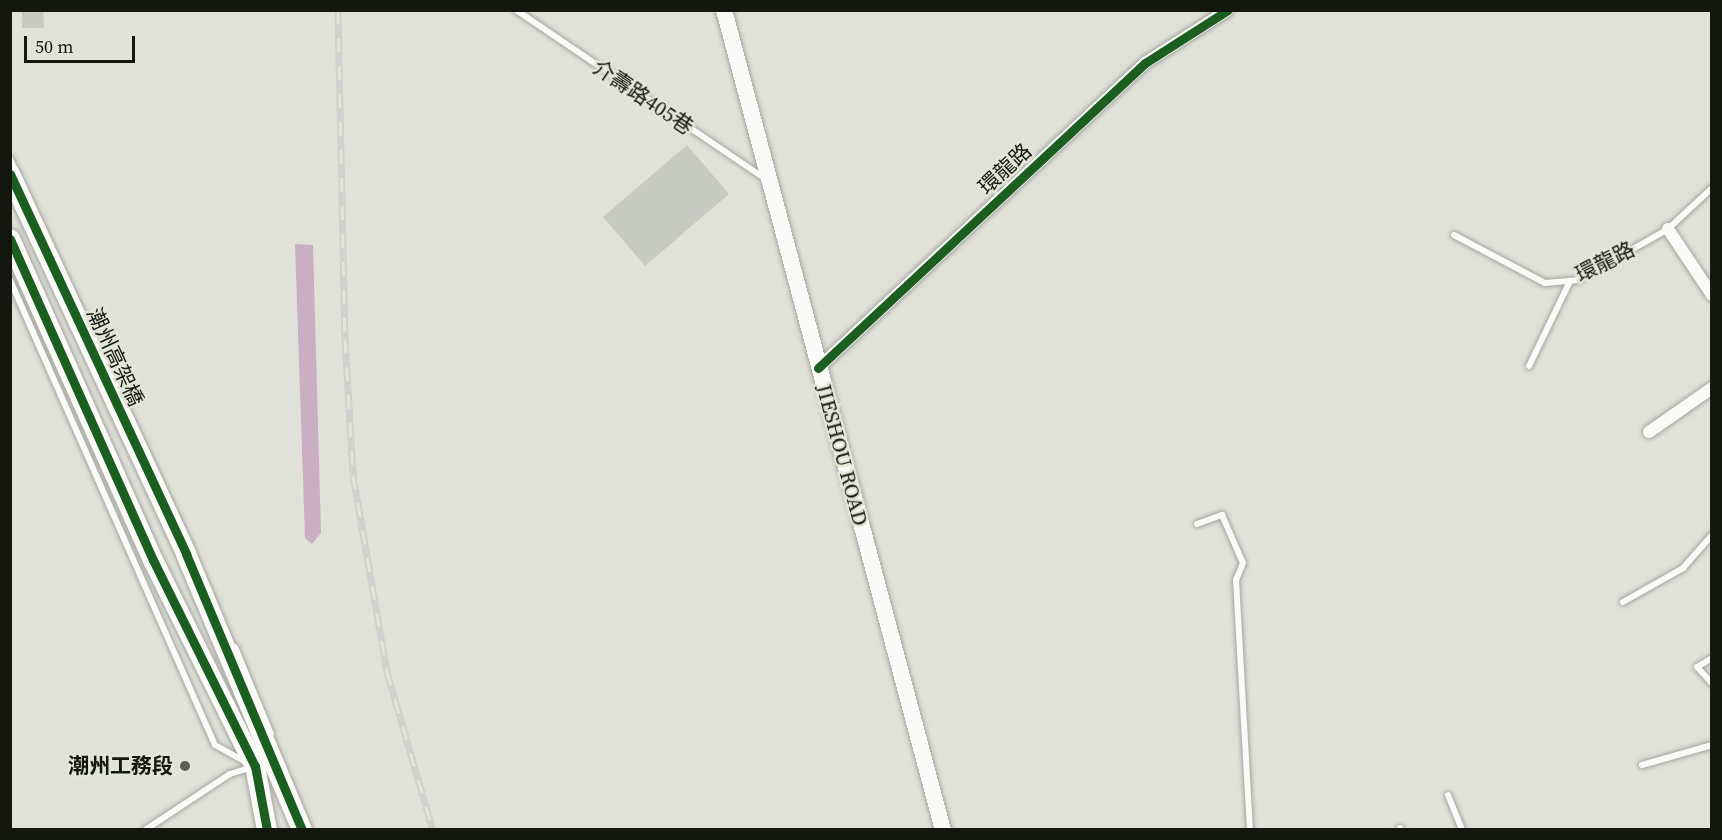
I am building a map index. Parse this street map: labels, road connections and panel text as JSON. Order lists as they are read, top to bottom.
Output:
{
  "streets": {
    "main road": ["潮州高架橋", "JIESHOU ROAD"],
    "street": ["環龍路"],
    "lane": ["介壽路405巷"]
  },
  "crossings": [
    ["介壽路405巷", "JIESHOU ROAD"],
    ["環龍路", "JIESHOU ROAD"]
  ],
  "places": ["潮州工務段"],
  "scale_bar": "50 m"
}
